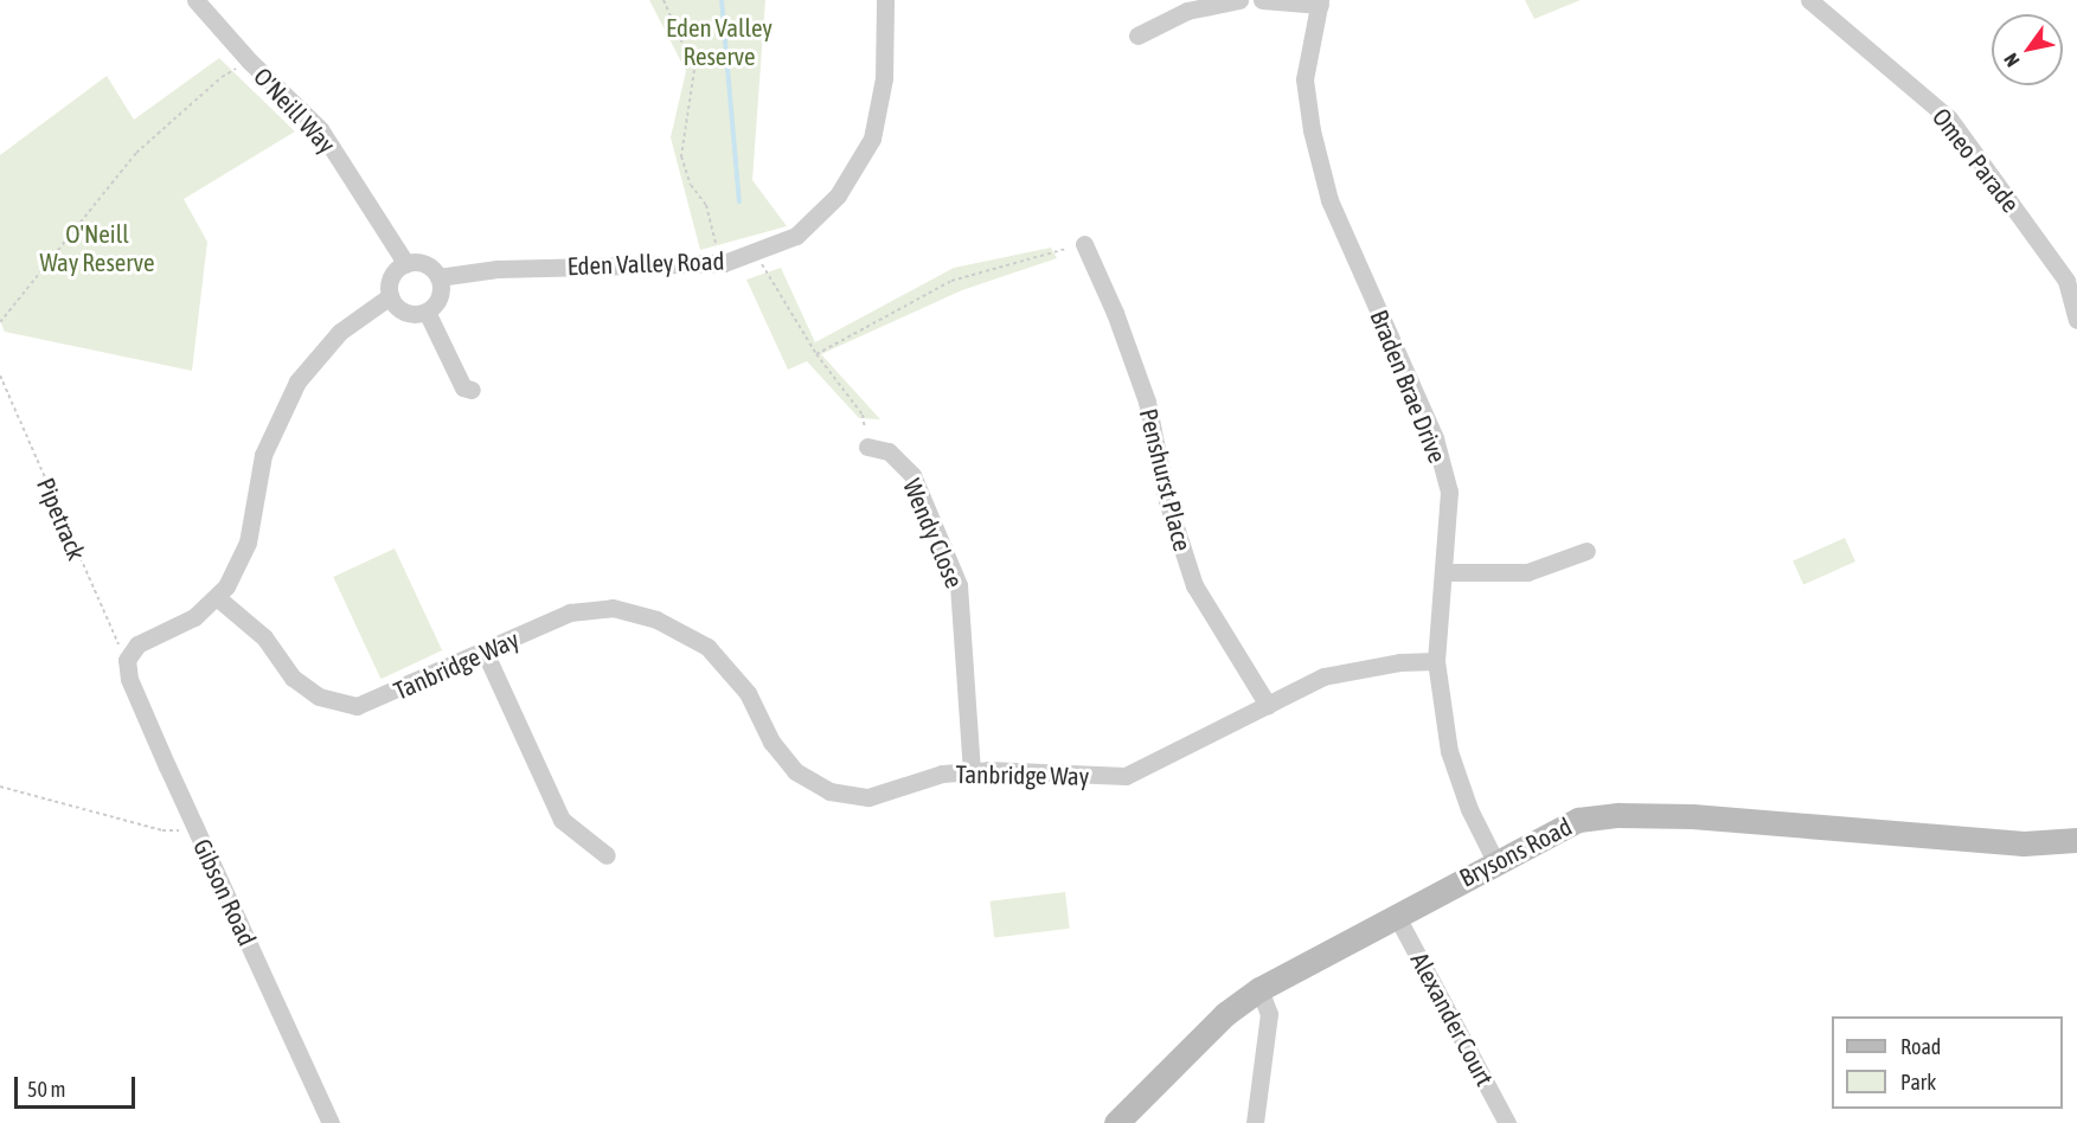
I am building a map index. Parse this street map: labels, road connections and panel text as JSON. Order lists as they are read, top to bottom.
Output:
{
  "streets": {
    "street": [
      "O'Neill Way",
      "Omeo Parade",
      "Eden Valley Road",
      "Braden Brae Drive",
      "Penshurst Place",
      "Wendy Close",
      "Tanbridge Way",
      "Brysons Road",
      "Gibson Road",
      "Alexander Court"
    ],
    "path": ["Pipetrack"]
  },
  "crossings": [
    ["O'Neill Way", "Eden Valley Road"],
    ["Braden Brae Drive", "Tanbridge Way"],
    ["Braden Brae Drive", "Brysons Road"],
    ["Penshurst Place", "Tanbridge Way"],
    ["Pipetrack", "Gibson Road"],
    ["Wendy Close", "Tanbridge Way"],
    ["Brysons Road", "Alexander Court"]
  ],
  "parks": ["Eden Valley Reserve", "O'Neill Way Reserve"],
  "legend": ["Road", "Park"],
  "scale_bar": "50 m",
  "north": "bottom left"
}
